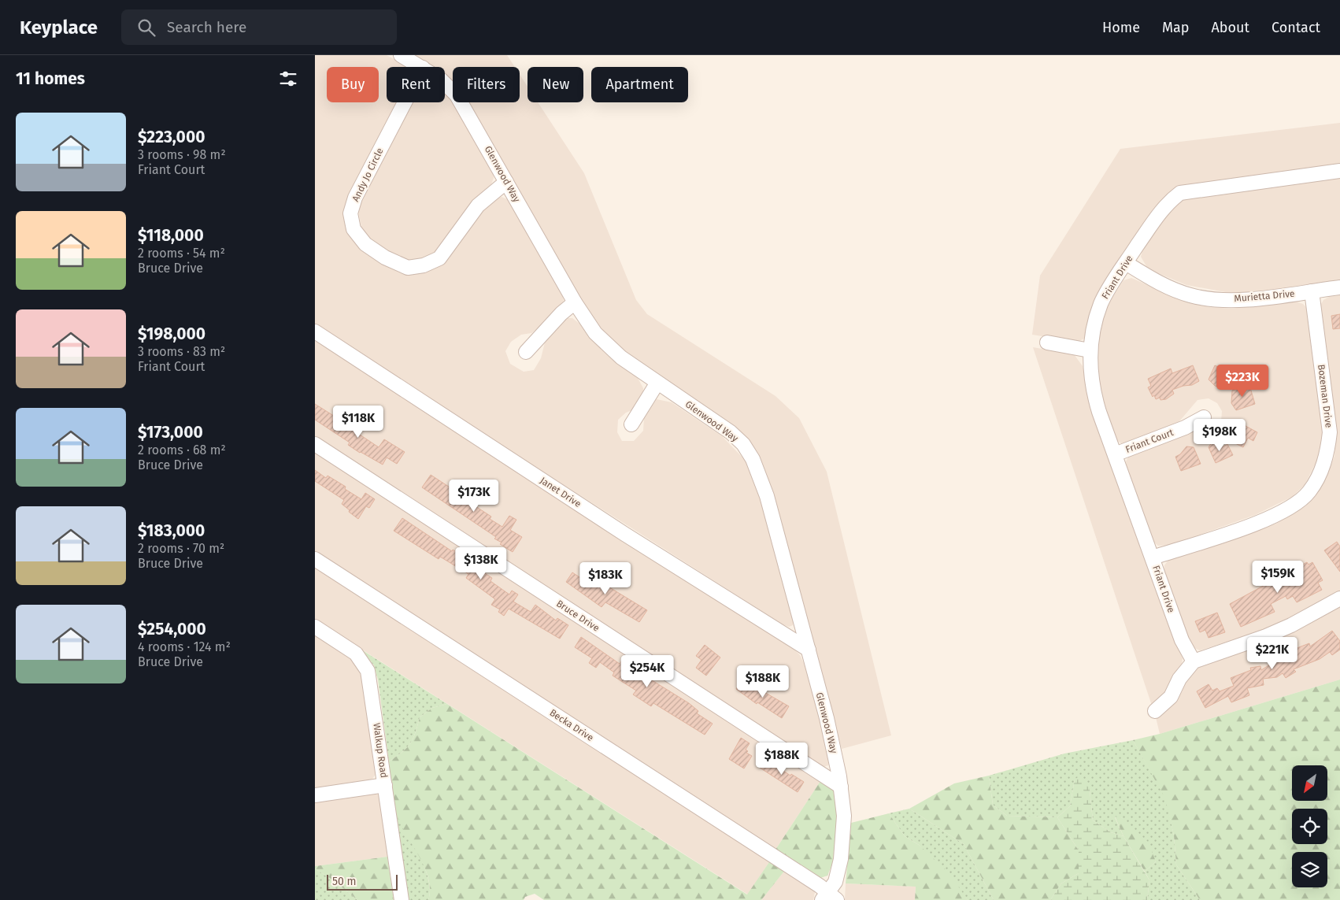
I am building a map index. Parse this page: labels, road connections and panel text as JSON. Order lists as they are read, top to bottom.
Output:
{
  "streets": {
    "street": [
      "Glenwood Way",
      "Andy Jo Circle",
      "Friant Drive",
      "Murietta Drive",
      "Bozeman Drive",
      "Friant Court",
      "Janet Drive",
      "Bruce Drive",
      "Becka Drive",
      "Walkup Road"
    ]
  },
  "crossings": [
    ["Glenwood Way", "Andy Jo Circle"],
    ["Glenwood Way", "Janet Drive"],
    ["Glenwood Way", "Bruce Drive"],
    ["Glenwood Way", "Becka Drive"],
    ["Friant Drive", "Murietta Drive"],
    ["Friant Drive", "Bozeman Drive"],
    ["Friant Drive", "Friant Court"],
    ["Murietta Drive", "Bozeman Drive"]
  ],
  "scale_bar": "50 m",
  "north": "bottom left",
  "page": {
    "header": "Keyplace",
    "search": "Search here",
    "nav": [
      "Home",
      "Map",
      "About",
      "Contact"
    ],
    "heading": "11 homes",
    "chip": [
      "Buy",
      "Rent",
      "Filters",
      "New",
      "Apartment"
    ],
    "list": [
      {
        "name": "$223,000",
        "note": "3 rooms · 98 m² · Friant Court"
      },
      {
        "name": "$118,000",
        "note": "2 rooms · 54 m² · Bruce Drive"
      },
      {
        "name": "$198,000",
        "note": "3 rooms · 83 m² · Friant Court"
      },
      {
        "name": "$173,000",
        "note": "2 rooms · 68 m² · Bruce Drive"
      },
      {
        "name": "$183,000",
        "note": "2 rooms · 70 m² · Bruce Drive"
      },
      {
        "name": "$254,000",
        "note": "4 rooms · 124 m² · Bruce Drive"
      }
    ],
    "price": [
      "$223K",
      "$118K",
      "$198K",
      "$173K",
      "$138K",
      "$159K",
      "$183K",
      "$221K",
      "$254K",
      "$188K",
      "$188K"
    ],
    "scale": "50 m"
  }
}
